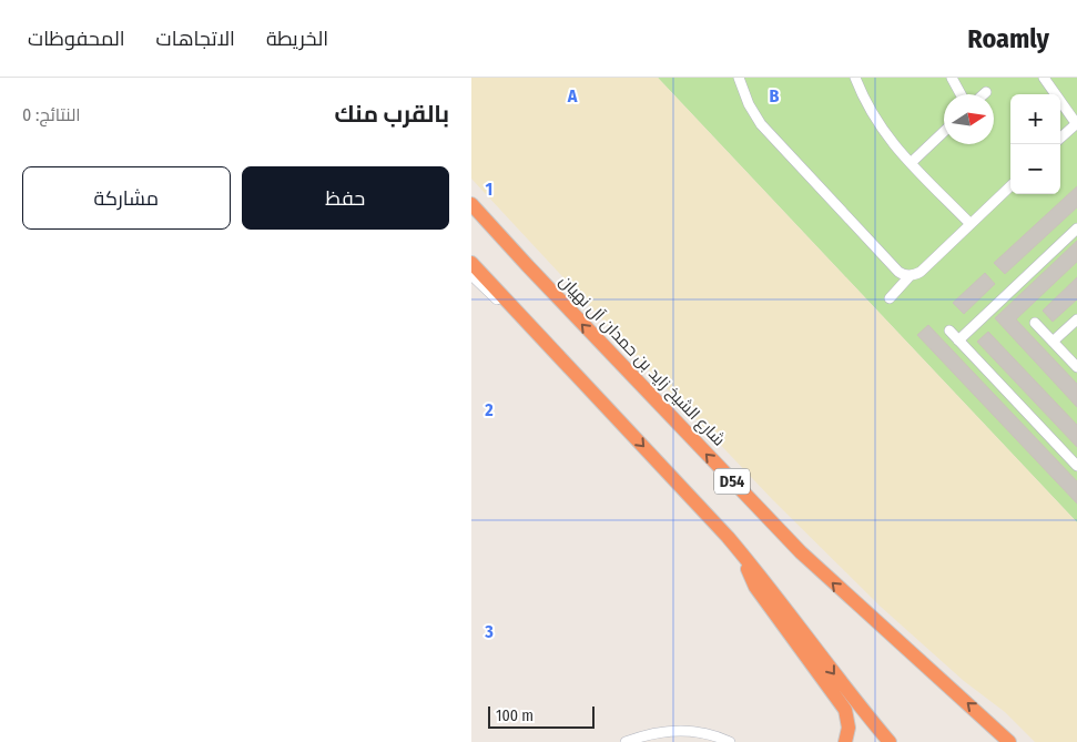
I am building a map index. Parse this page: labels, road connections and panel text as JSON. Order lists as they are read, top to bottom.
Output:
{
  "streets": {
    "highway": ["شارع الشيخ زايد بن حمدان آل نهيان", "D54"]
  },
  "scale_bar": "100 m",
  "north": "right",
  "page": {
    "header": "Roamly",
    "nav": ["الخريطة", "الاتجاهات", "المحفوظات"],
    "heading": ["بالقرب منك", "النتائج: 0"],
    "map_buttons": ["+", "−"],
    "buttons": ["حفظ", "مشاركة"],
    "scale": "100 m"
  },
  "grid": {
    "columns": ["A", "B"],
    "rows": ["1", "2", "3"]
  }
}
